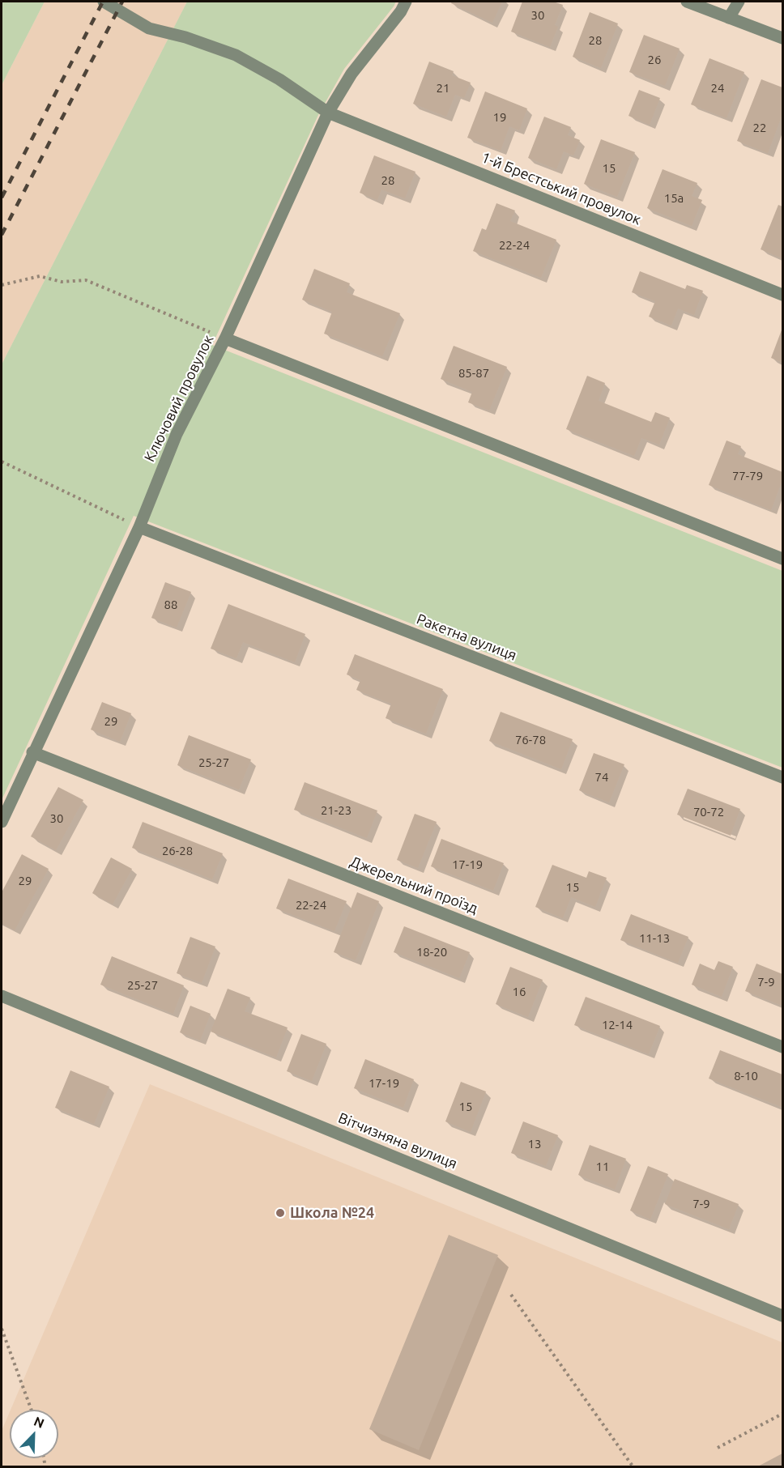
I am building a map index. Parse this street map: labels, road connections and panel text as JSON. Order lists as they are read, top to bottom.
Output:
{
  "streets": {
    "street": [
      "1-й Брестський провулок",
      "Ключовий провулок",
      "Ракетна вулиця",
      "Джерельний проїзд",
      "Вітчизняна вулиця"
    ]
  },
  "crossings": [
    ["1-й Брестський провулок", "Ключовий провулок"],
    ["Ключовий провулок", "Ракетна вулиця"],
    ["Ключовий провулок", "Джерельний проїзд"]
  ],
  "places": ["Школа №24"],
  "house_numbers": [
    "30",
    "28",
    "26",
    "21",
    "24",
    "19",
    "22",
    "15",
    "28",
    "15а",
    "22-24",
    "85-87",
    "77-79",
    "88",
    "29",
    "76-78",
    "25-27",
    "74",
    "21-23",
    "70-72",
    "30",
    "26-28",
    "17-19",
    "29",
    "15",
    "22-24",
    "11-13",
    "18-20",
    "7-9",
    "25-27",
    "16",
    "12-14",
    "8-10",
    "17-19",
    "15",
    "13",
    "11",
    "7-9"
  ],
  "north": "top right"
}
